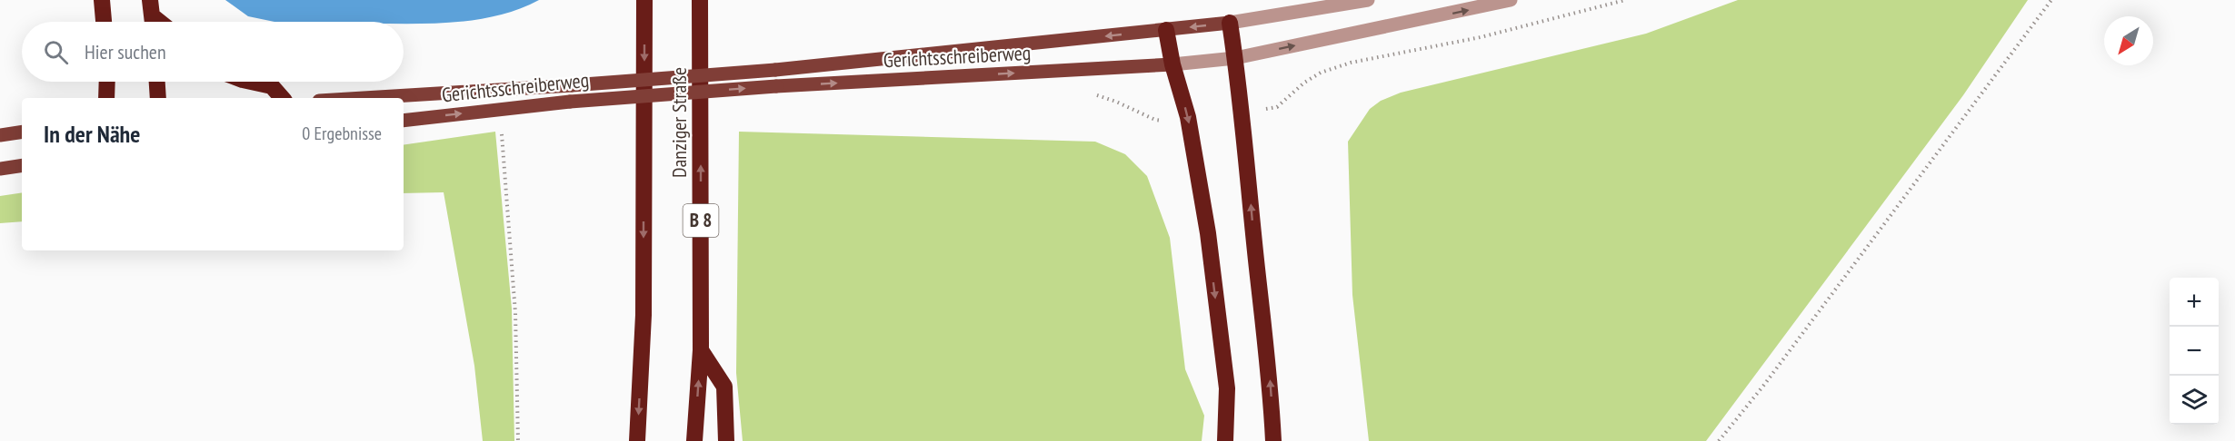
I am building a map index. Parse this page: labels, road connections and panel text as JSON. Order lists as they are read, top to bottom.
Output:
{
  "streets": {
    "highway": ["Danziger Straße", "B 8"],
    "main road": ["Gerichtsschreiberweg"]
  },
  "north": "bottom left",
  "page": {
    "search": "Hier suchen",
    "heading": ["In der Nähe", "0 Ergebnisse"],
    "map_buttons": ["+", "−"]
  }
}
